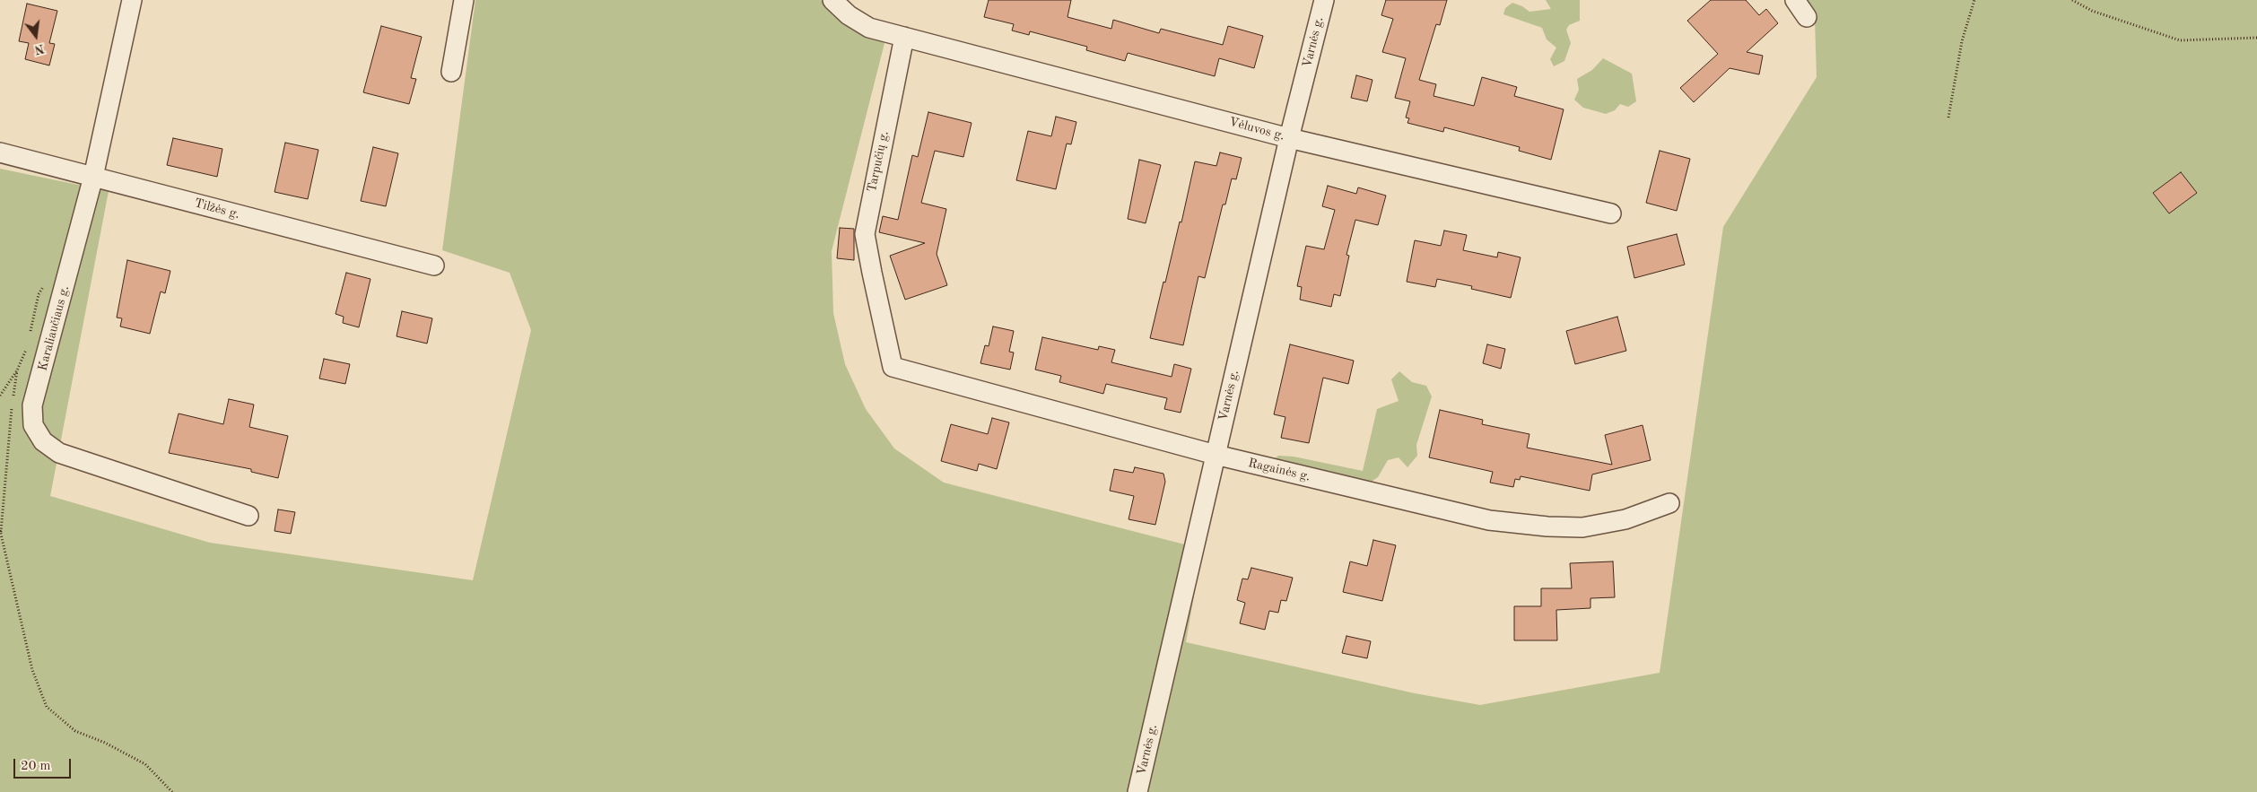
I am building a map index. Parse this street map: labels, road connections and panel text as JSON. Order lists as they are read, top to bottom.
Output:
{
  "streets": {
    "street": [
      "Varnės g.",
      "Vėluvos g.",
      "Tarpučių g.",
      "Tilžės g.",
      "Karaliaučiaus g.",
      "Ragainės g."
    ]
  },
  "crossings": [
    ["Varnės g.", "Vėluvos g."],
    ["Varnės g.", "Ragainės g."],
    ["Vėluvos g.", "Tarpučių g."],
    ["Tarpučių g.", "Ragainės g."],
    ["Tilžės g.", "Karaliaučiaus g."]
  ],
  "scale_bar": "20 m",
  "north": "bottom"
}
